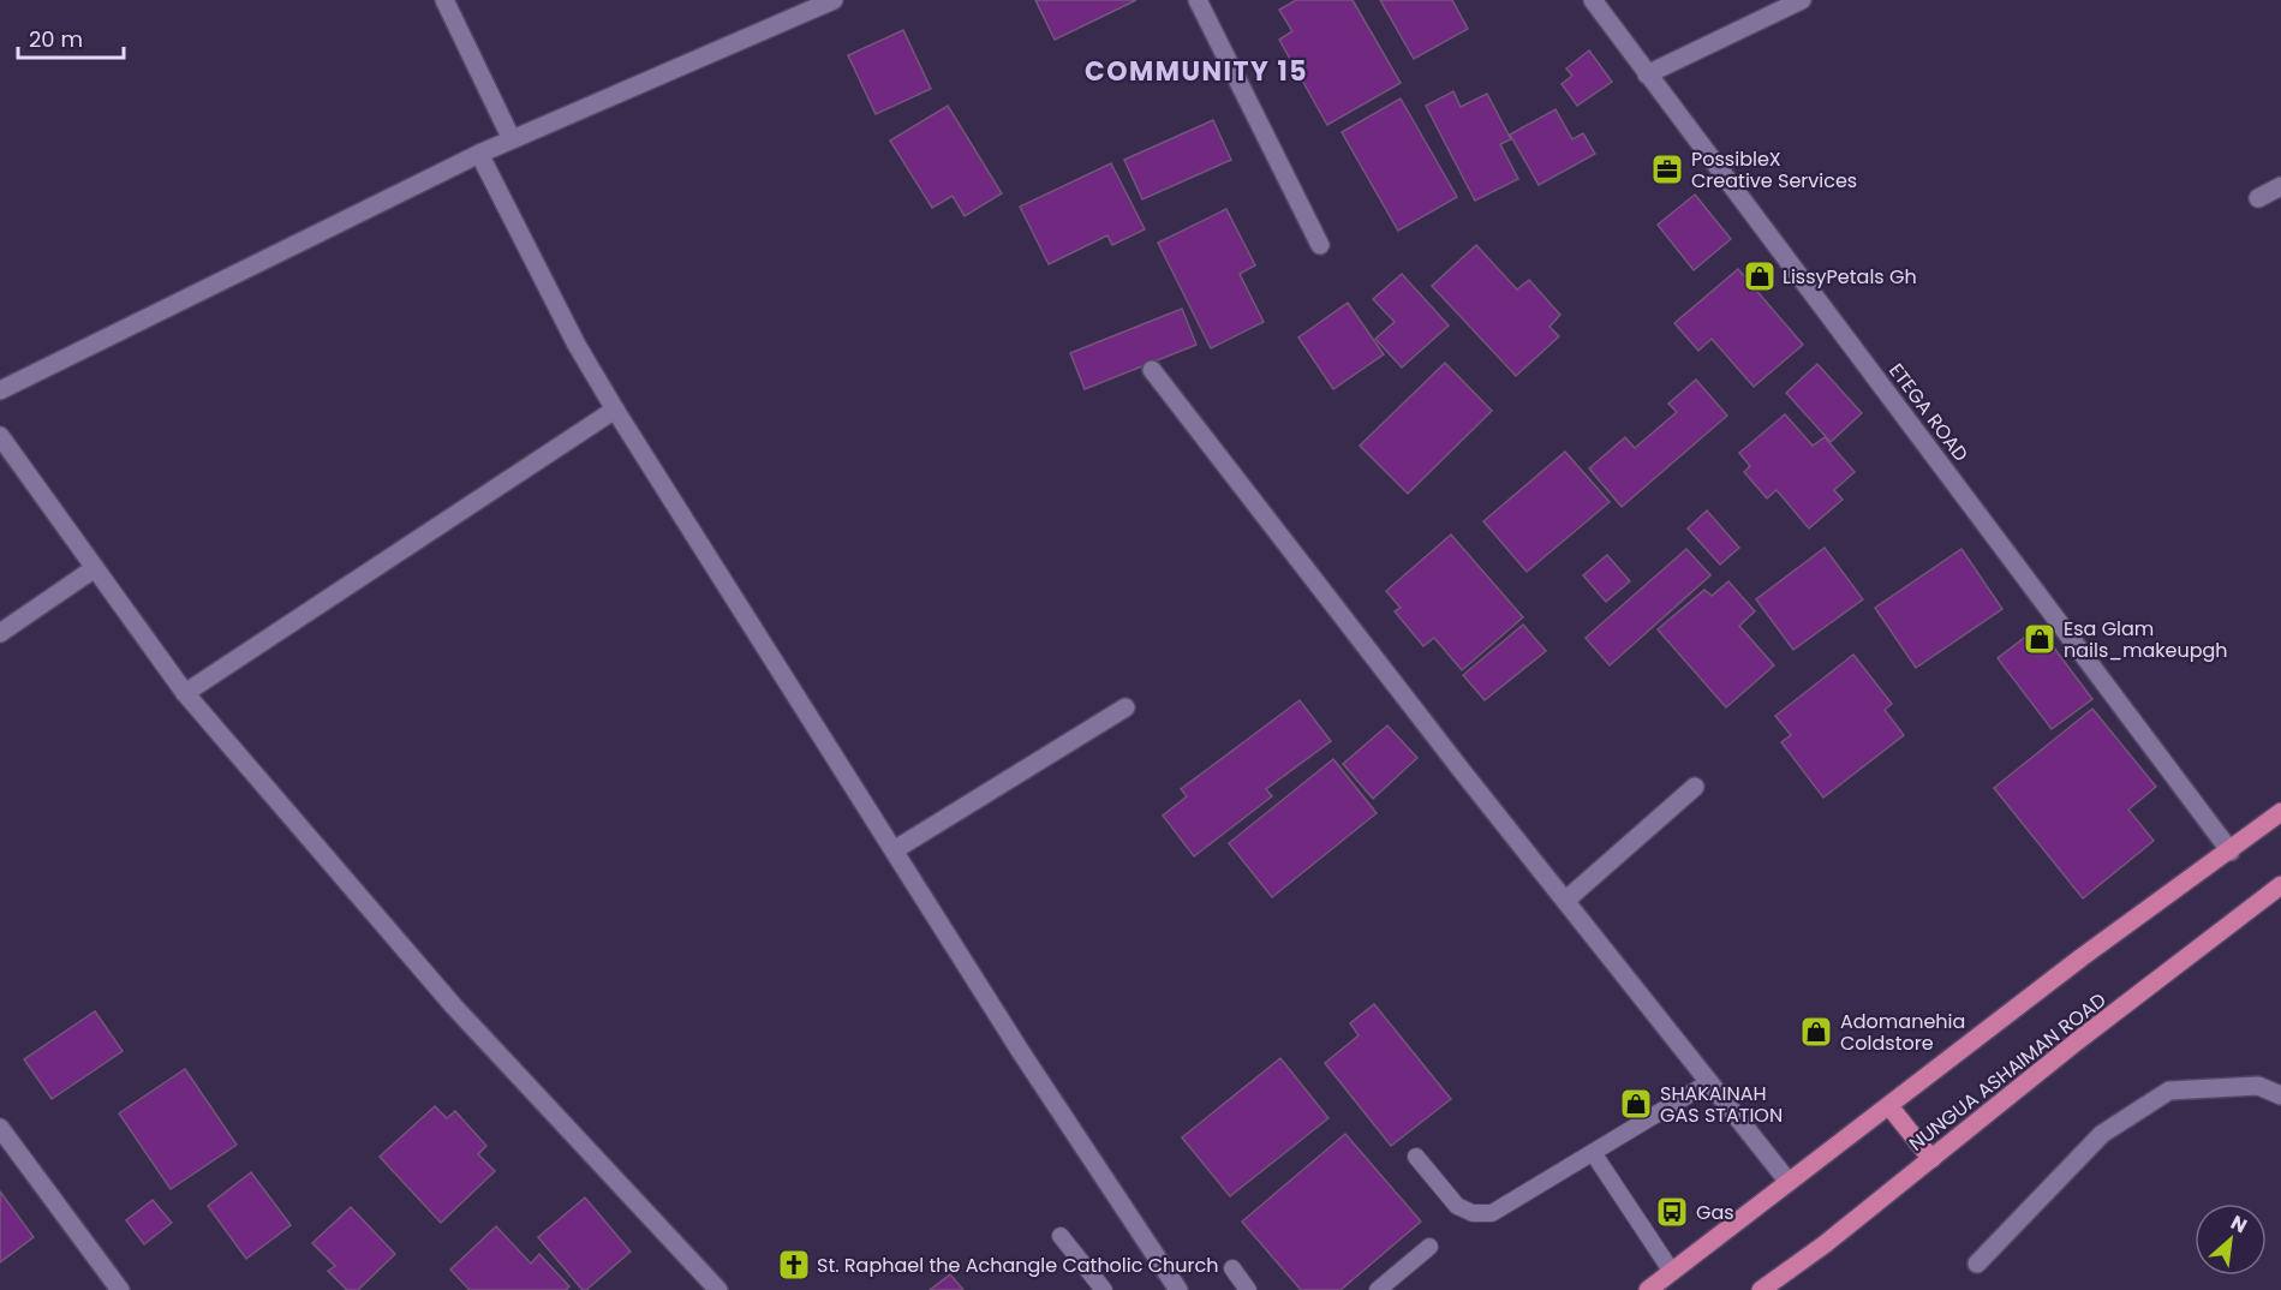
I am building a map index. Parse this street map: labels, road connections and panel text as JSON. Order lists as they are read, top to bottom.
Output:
{
  "streets": {
    "main road": ["NUNGUA ASHAIMAN ROAD"],
    "street": ["ETEGA ROAD"]
  },
  "districts": ["COMMUNITY 15"],
  "places": {
    "office": ["PossibleX Creative Services"],
    "shop": [
      "LissyPetals Gh",
      "Esa Glam nails_makeupgh",
      "Adomanehia Coldstore",
      "SHAKAINAH GAS STATION"
    ],
    "bus stop": ["Gas"],
    "church": ["St. Raphael the Achangle Catholic Church"]
  },
  "scale_bar": "20 m",
  "north": "top right"
}
